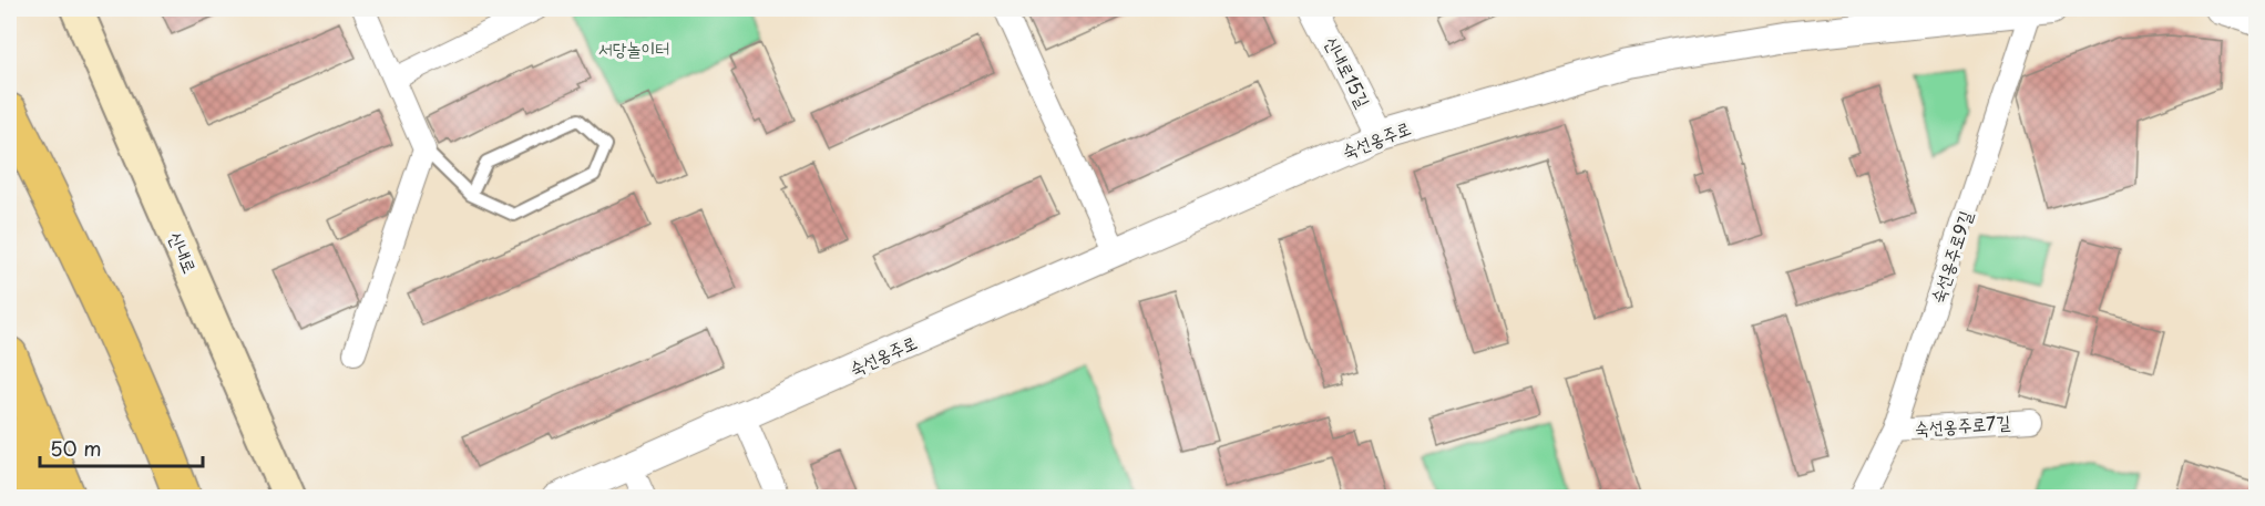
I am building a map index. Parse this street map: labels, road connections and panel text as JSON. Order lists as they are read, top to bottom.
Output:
{
  "streets": {
    "main road": ["신내로"],
    "street": [
      "신내로15길",
      "숙선옹주로",
      "숙선옹주로9길",
      "숙선옹주로7길"
    ]
  },
  "crossings": [
    ["신내로15길", "숙선옹주로"],
    ["숙선옹주로", "숙선옹주로9길"],
    ["숙선옹주로9길", "숙선옹주로7길"]
  ],
  "parks": ["서당놀이터"],
  "scale_bar": "50 m"
}
